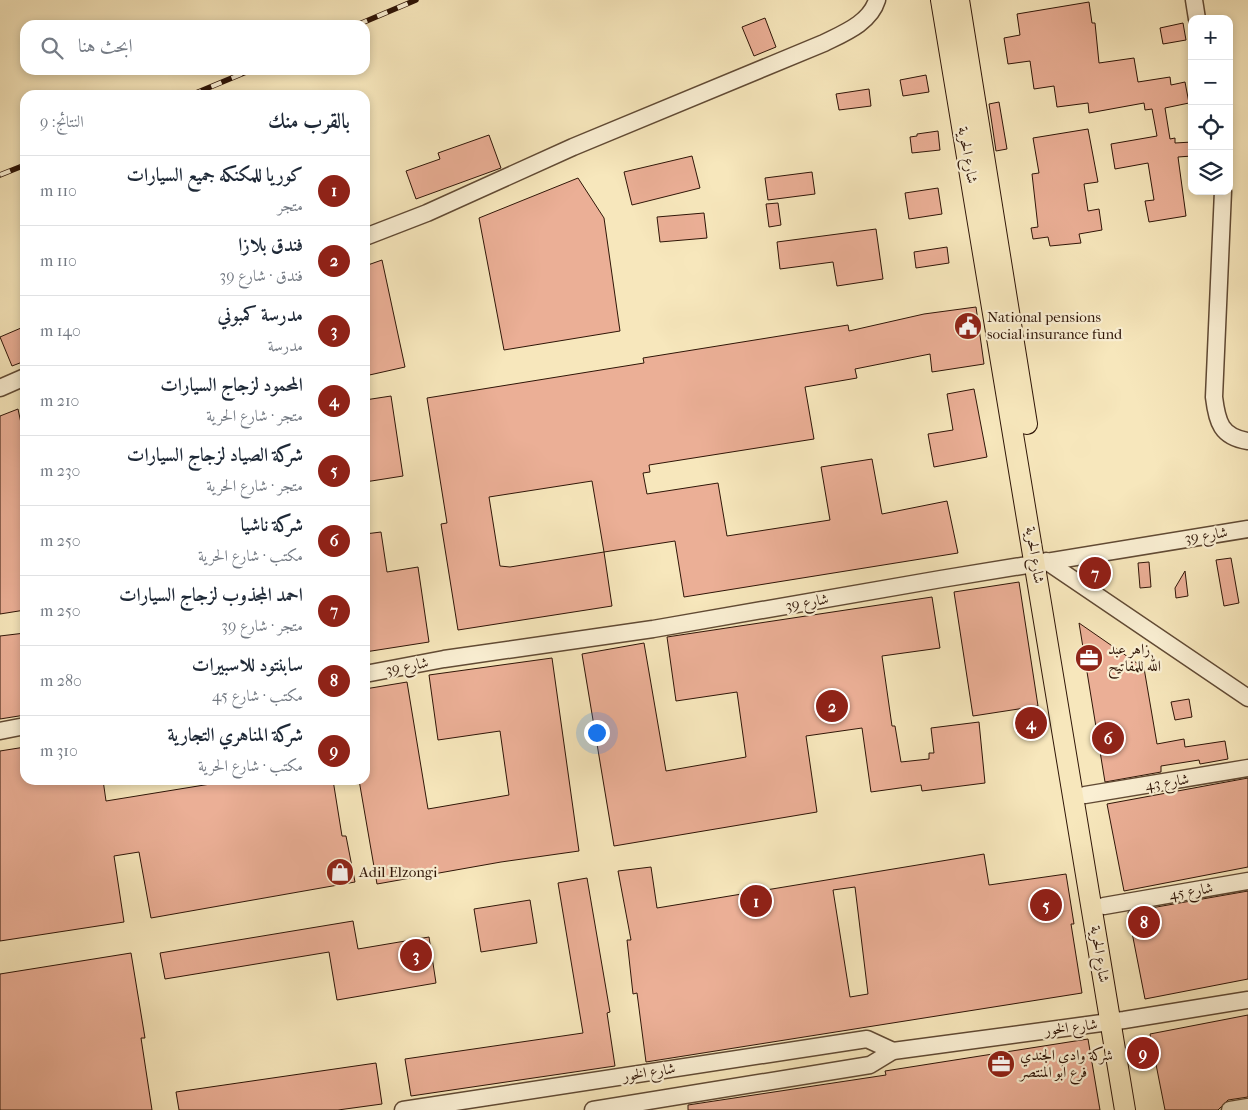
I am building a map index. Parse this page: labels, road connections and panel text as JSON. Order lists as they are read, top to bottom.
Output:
{
  "streets": {
    "main road": ["شارع الحرية"],
    "street": [
      "شارع 39",
      "شارع 43",
      "شارع 45",
      "شارع الخور"
    ]
  },
  "crossings": [
    ["شارع الحرية", "شارع 39"],
    ["شارع الحرية", "شارع 43"],
    ["شارع الحرية", "شارع 45"],
    ["شارع الحرية", "شارع الخور"]
  ],
  "places": {
    "public building": ["National pensions social insurance fund"],
    "office": ["زاهر عبد الله للمفاتيح", "شركة وادي الجندي فرع ابو المنتصر"],
    "shop": ["Adil Elzongi"]
  },
  "page": {
    "map_buttons": ["+", "−"],
    "search": "ابحث هنا",
    "heading": ["بالقرب منك", "النتائج: 9"],
    "list": [
      {
        "mark": "1",
        "name": "كوريا للمكنكه جميع السيارات",
        "note": "متجر",
        "value": "110 m"
      },
      {
        "mark": "2",
        "name": "فندق بلازا",
        "note": "فندق · شارع 39",
        "value": "110 m"
      },
      {
        "mark": "3",
        "name": "مدرسة كمبوني",
        "note": "مدرسة",
        "value": "140 m"
      },
      {
        "mark": "4",
        "name": "المحمود لزجاج السيارات",
        "note": "متجر · شارع الحرية",
        "value": "210 m"
      },
      {
        "mark": "5",
        "name": "شركة الصياد لزجاج السيارات",
        "note": "متجر · شارع الحرية",
        "value": "230 m"
      },
      {
        "mark": "6",
        "name": "شركة ناشيا",
        "note": "مكتب · شارع الحرية",
        "value": "250 m"
      },
      {
        "mark": "7",
        "name": "احمد المجذوب لزجاج السيارات",
        "note": "متجر · شارع 39",
        "value": "250 m"
      },
      {
        "mark": "8",
        "name": "سابنتود للاسبيرات",
        "note": "مكتب · شارع 45",
        "value": "280 m"
      },
      {
        "mark": "9",
        "name": "شركة المناهري التجارية",
        "note": "مكتب · شارع الحرية",
        "value": "310 m"
      }
    ],
    "pins": [
      "7",
      "2",
      "4",
      "6",
      "1",
      "5",
      "8",
      "3",
      "9"
    ]
  }
}
